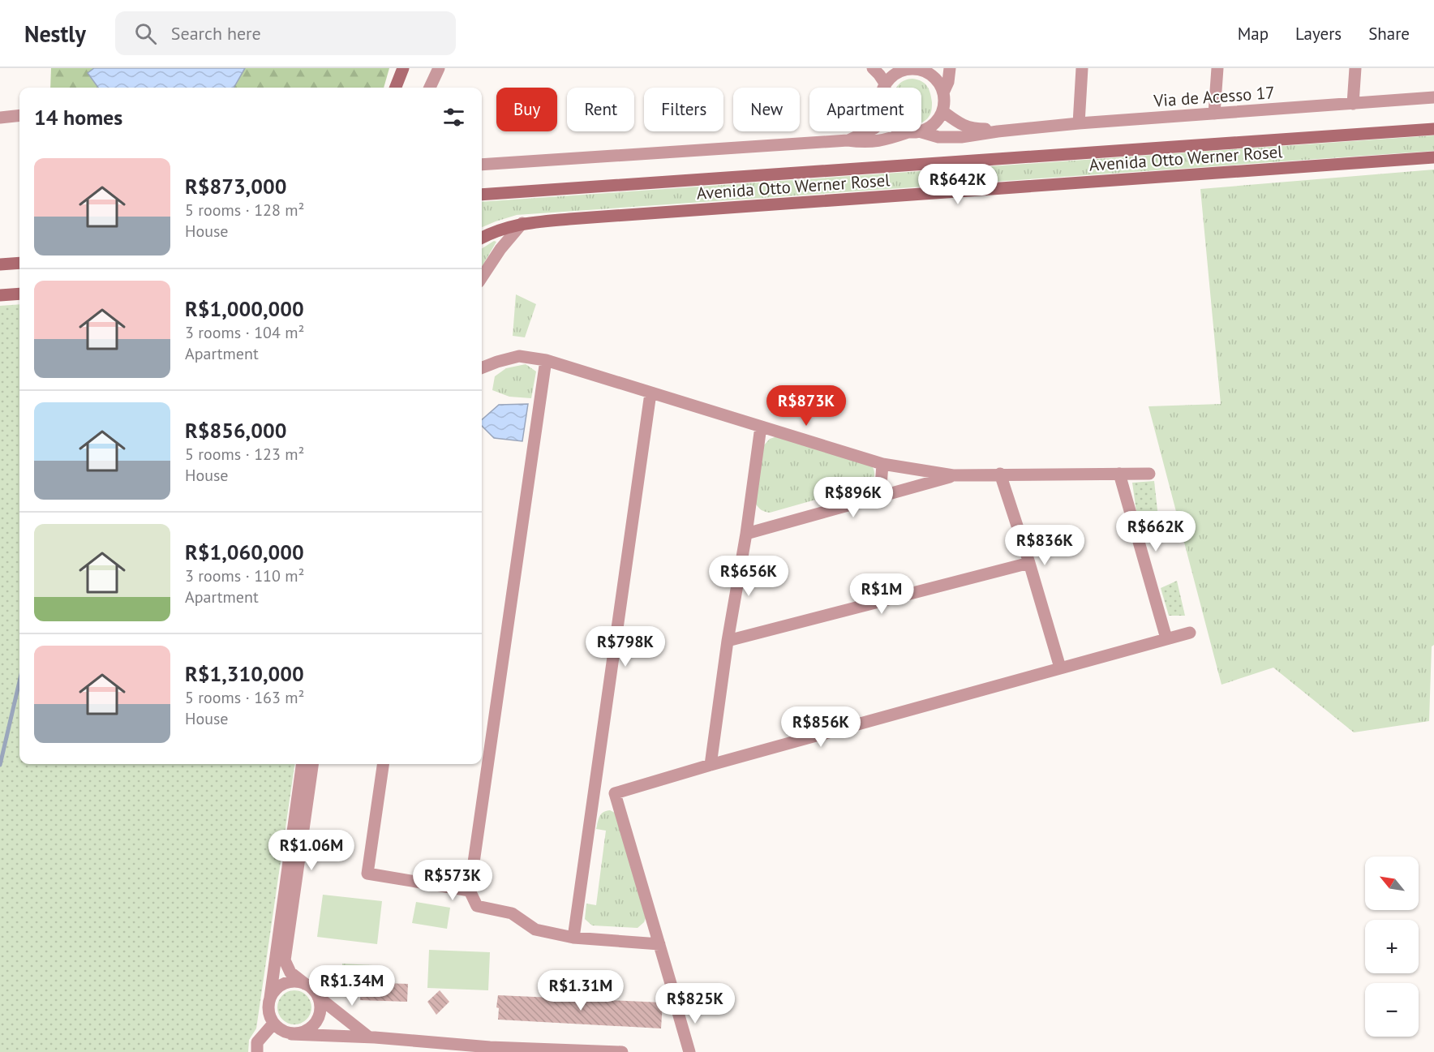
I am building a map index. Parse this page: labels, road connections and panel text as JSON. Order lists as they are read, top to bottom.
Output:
{
  "streets": {
    "street": ["Via de Acesso 17", "Avenida Otto Werner Rosel"]
  },
  "north": "top left",
  "page": {
    "header": "Nestly",
    "search": "Search here",
    "nav": ["Map", "Layers", "Share"],
    "chip": [
      "Buy",
      "Rent",
      "Filters",
      "New",
      "Apartment"
    ],
    "heading": "14 homes",
    "list": [
      {
        "name": "R$873,000",
        "note": "5 rooms · 128 m² · House"
      },
      {
        "name": "R$1,000,000",
        "note": "3 rooms · 104 m² · Apartment"
      },
      {
        "name": "R$856,000",
        "note": "5 rooms · 123 m² · House"
      },
      {
        "name": "R$1,060,000",
        "note": "3 rooms · 110 m² · Apartment"
      },
      {
        "name": "R$1,310,000",
        "note": "5 rooms · 163 m² · House"
      }
    ],
    "price": [
      "R$642K",
      "R$873K",
      "R$896K",
      "R$662K",
      "R$836K",
      "R$656K",
      "R$1M",
      "R$798K",
      "R$856K",
      "R$1.06M",
      "R$573K",
      "R$1.34M",
      "R$1.31M",
      "R$825K"
    ],
    "map_buttons": ["+", "−"]
  }
}
